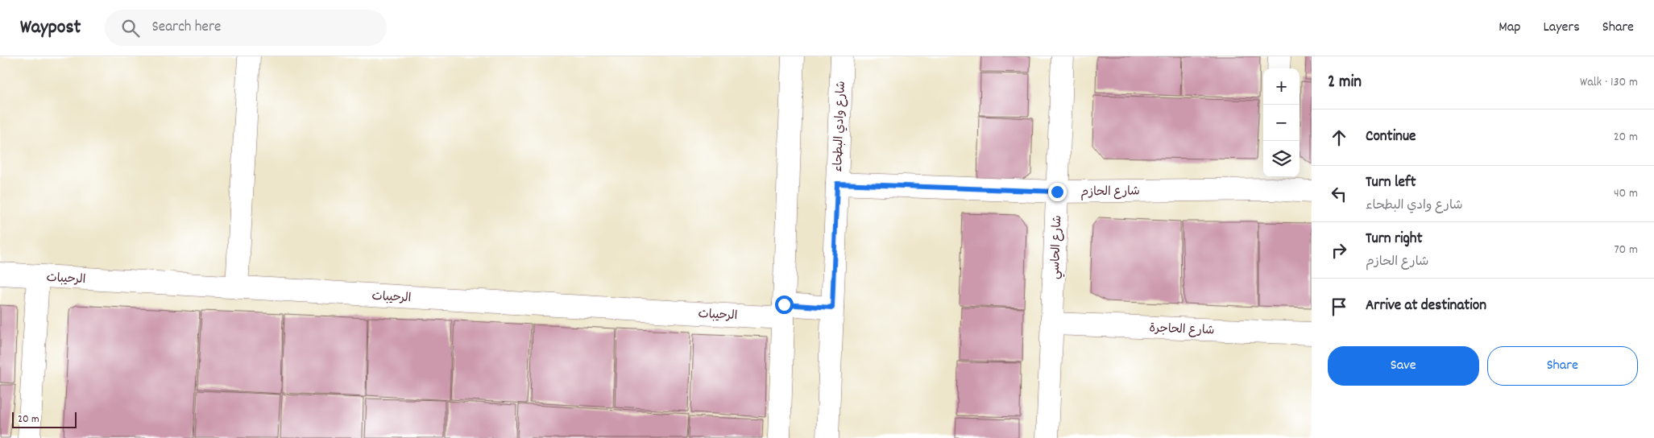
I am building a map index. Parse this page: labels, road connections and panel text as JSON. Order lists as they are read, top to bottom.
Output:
{
  "streets": {
    "street": [
      "شارع وادي البطحاء",
      "شارع الحازم",
      "شارع الحاسي",
      "الرحيبات",
      "شارع الحاجرة"
    ]
  },
  "crossings": [
    ["شارع وادي البطحاء", "شارع الحازم"],
    ["شارع وادي البطحاء", "الرحيبات"],
    ["شارع الحازم", "شارع الحاسي"],
    ["شارع الحاسي", "شارع الحاجرة"]
  ],
  "scale_bar": "20 m",
  "page": {
    "header": "Waypost",
    "search": "Search here",
    "nav": ["Map", "Layers", "Share"],
    "heading": ["2 min", "Walk · 130 m"],
    "map_buttons": ["+", "−"],
    "list": [
      ["Continue", "20 m"],
      ["Turn left", "شارع وادي البطحاء", "40 m"],
      ["Turn right", "شارع الحازم", "70 m"],
      "Arrive at destination"
    ],
    "buttons": ["Save", "Share"],
    "scale": "20 m"
  }
}
